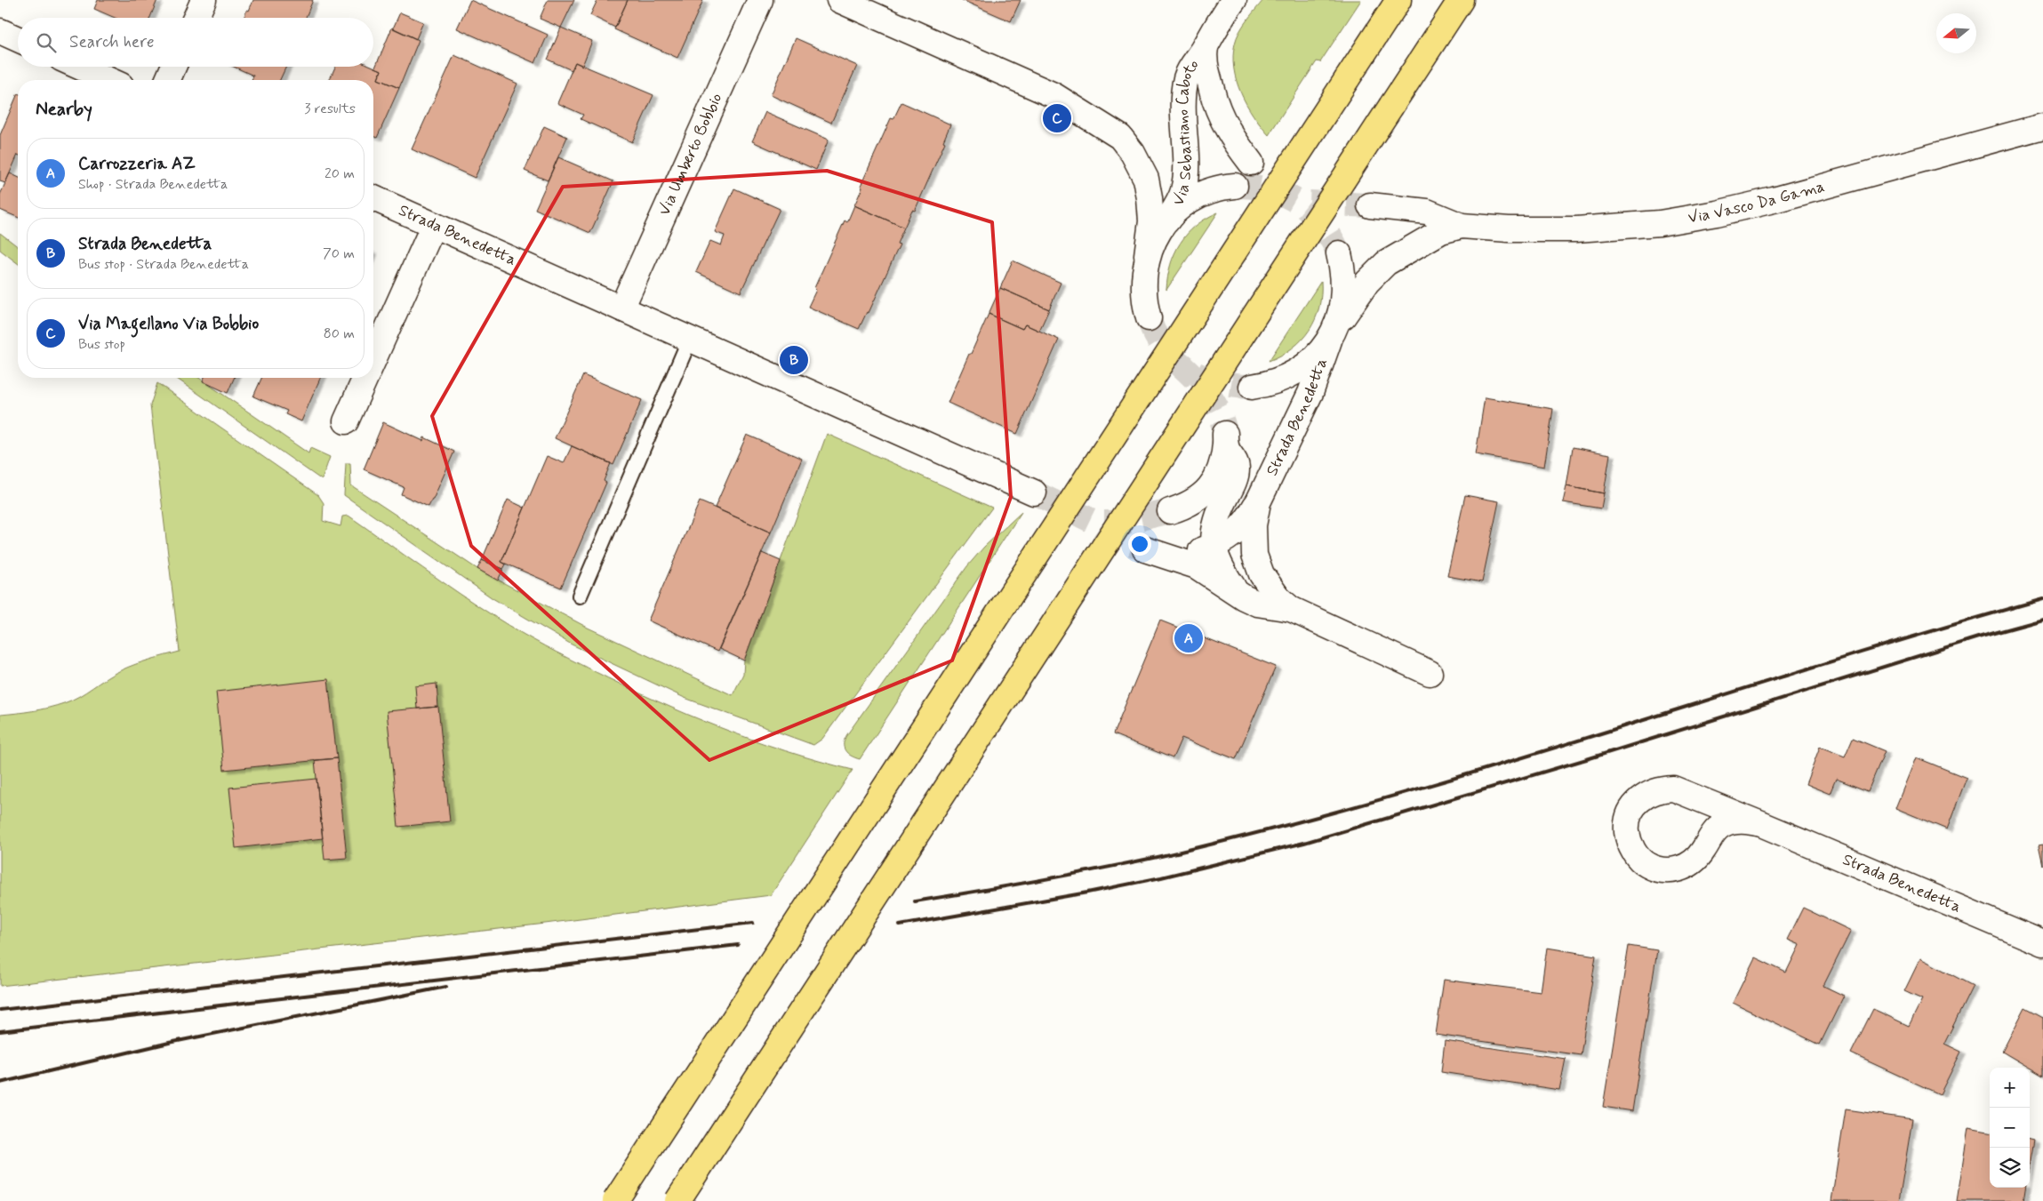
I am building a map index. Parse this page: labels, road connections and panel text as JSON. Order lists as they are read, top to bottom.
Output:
{
  "streets": {
    "street": [
      "Via Sebastiano Caboto",
      "Via Umberto Bobbio",
      "Via Vasco Da Gama",
      "Strada Benedetta"
    ]
  },
  "crossings": [
    ["Via Umberto Bobbio", "Strada Benedetta"]
  ],
  "north": "left",
  "page": {
    "search": "Search here",
    "heading": ["Nearby", "3 results"],
    "pins": ["C", "B", "A"],
    "list": [
      {
        "mark": "A",
        "name": "Carrozzeria AZ",
        "note": "Shop · Strada Benedetta",
        "value": "20 m"
      },
      {
        "mark": "B",
        "name": "Strada Benedetta",
        "note": "Bus stop · Strada Benedetta",
        "value": "70 m"
      },
      {
        "mark": "C",
        "name": "Via Magellano Via Bobbio",
        "note": "Bus stop",
        "value": "80 m"
      }
    ],
    "map_buttons": ["+", "−"]
  }
}
